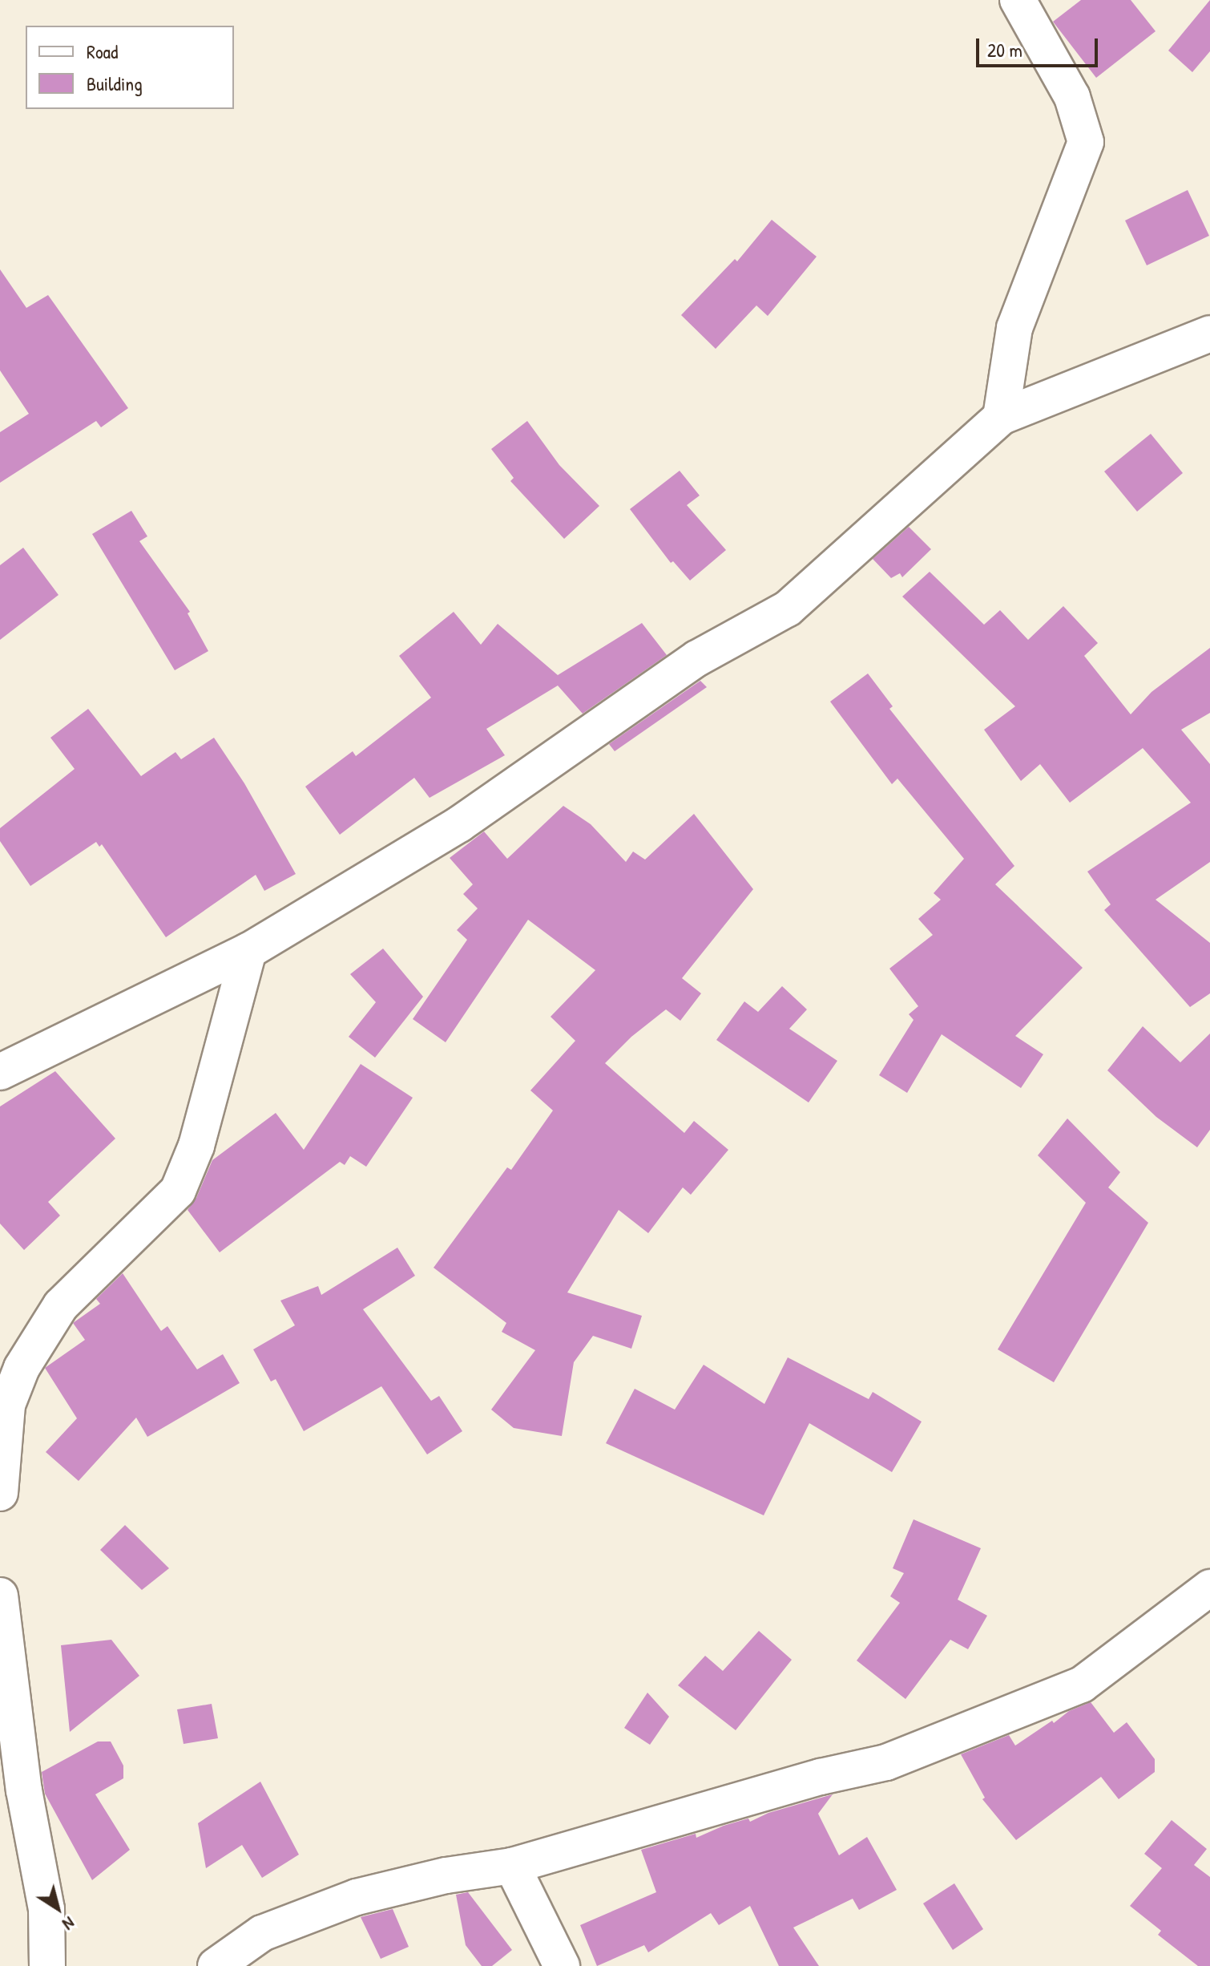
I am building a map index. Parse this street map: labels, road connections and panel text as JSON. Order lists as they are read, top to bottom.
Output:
{
  "legend": ["Road", "Building"],
  "scale_bar": "20 m",
  "north": "bottom right"
}
